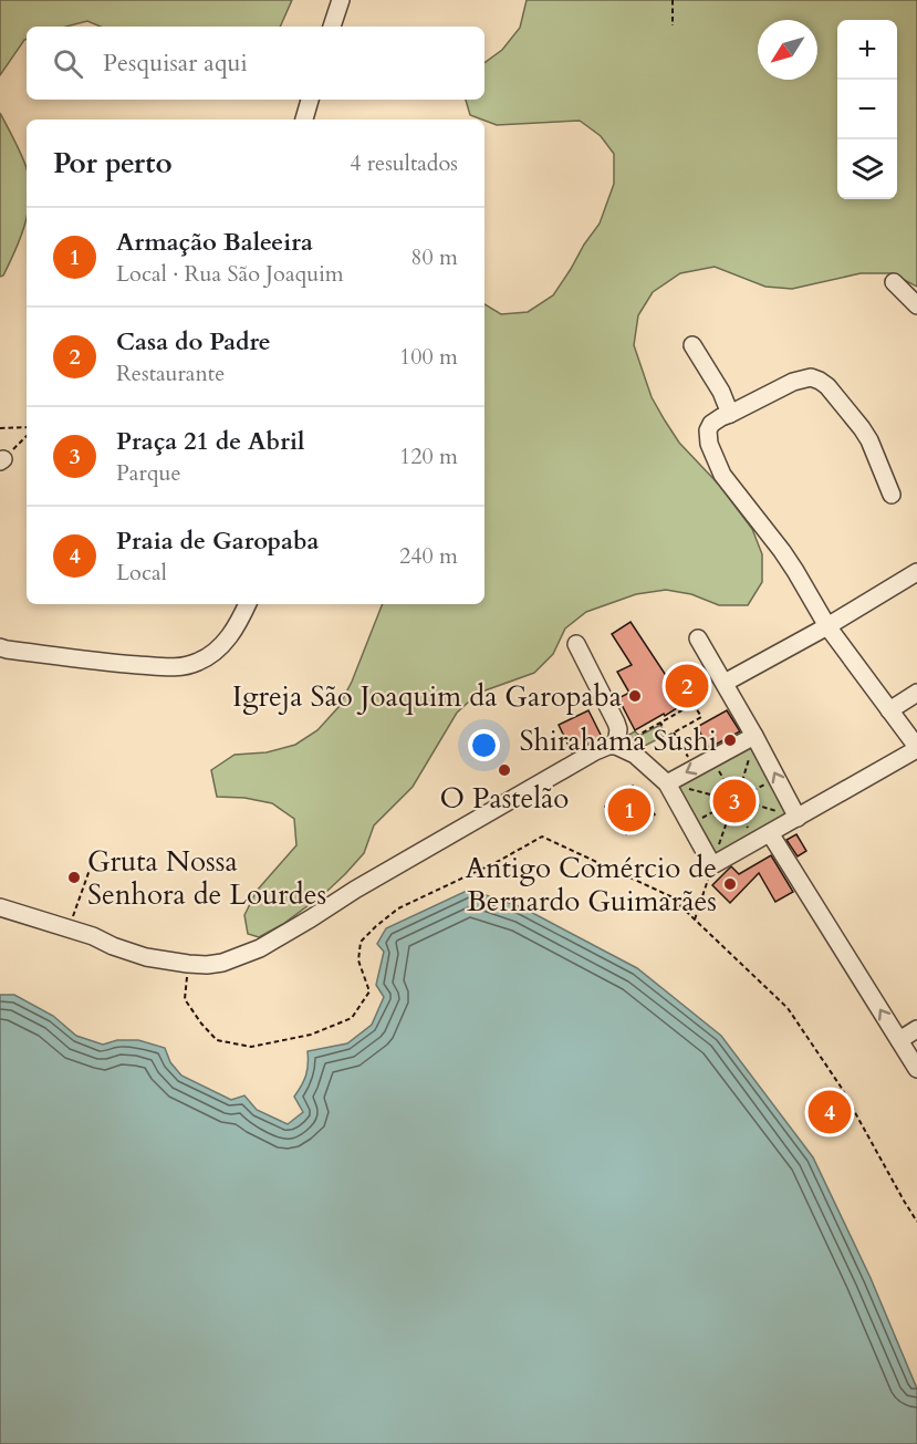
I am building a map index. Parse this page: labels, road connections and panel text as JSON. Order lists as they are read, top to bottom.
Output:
{
  "places": [
    "Igreja São Joaquim da Garopaba",
    "Shirahama Sushi",
    "O Pastelão",
    "Gruta Nossa Senhora de Lourdes",
    "Antigo Comércio de Bernardo Guimarães"
  ],
  "north": "bottom left",
  "page": {
    "map_buttons": ["+", "−"],
    "search": "Pesquisar aqui",
    "heading": ["Por perto", "4 resultados"],
    "list": [
      {
        "mark": "1",
        "name": "Armação Baleeira",
        "note": "Local · Rua São Joaquim",
        "value": "80 m"
      },
      {
        "mark": "2",
        "name": "Casa do Padre",
        "note": "Restaurante",
        "value": "100 m"
      },
      {
        "mark": "3",
        "name": "Praça 21 de Abril",
        "note": "Parque",
        "value": "120 m"
      },
      {
        "mark": "4",
        "name": "Praia de Garopaba",
        "note": "Local",
        "value": "240 m"
      }
    ],
    "pins": [
      "2",
      "3",
      "1",
      "4"
    ]
  }
}
